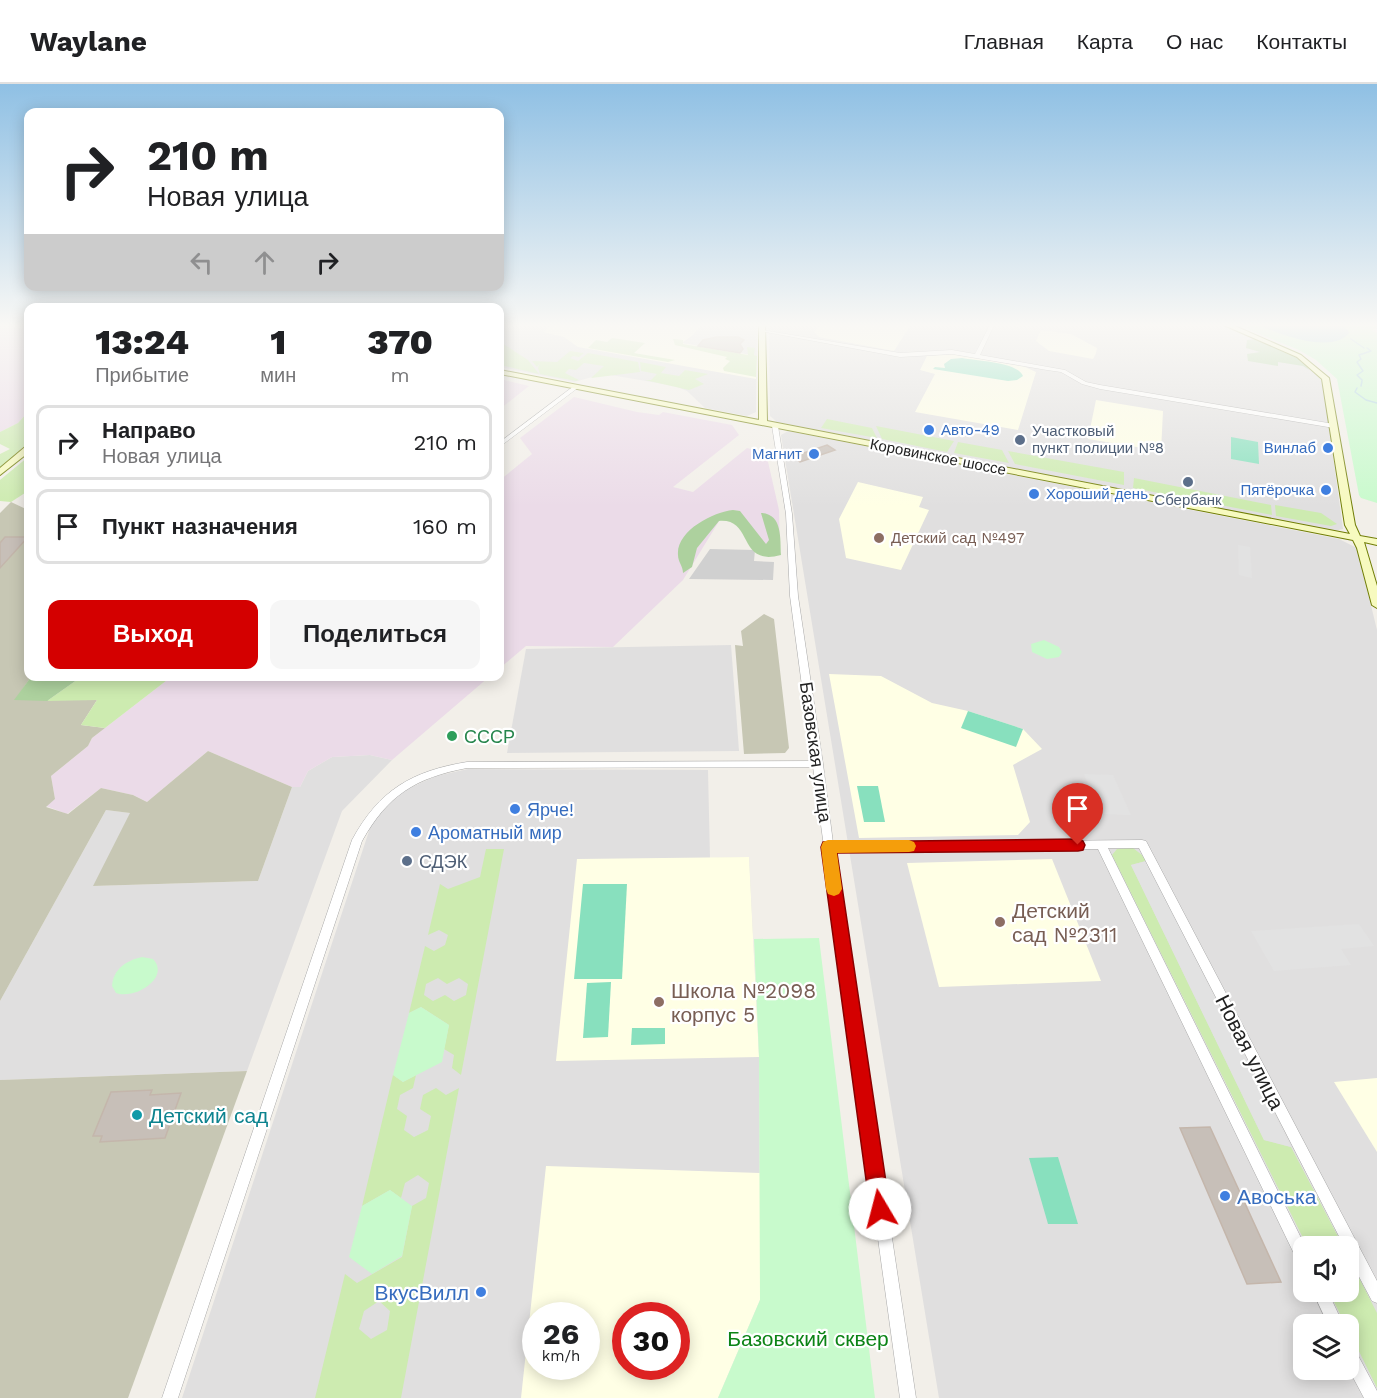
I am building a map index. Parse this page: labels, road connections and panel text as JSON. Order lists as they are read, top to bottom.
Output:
{
  "streets": {
    "main road": ["Коровинское шоссе"],
    "street": ["Базовская улица", "Новая улица"]
  },
  "crossings": [
    ["Коровинское шоссе", "Базовская улица"],
    ["Базовская улица", "Новая улица"]
  ],
  "parks": ["Базовский сквер"],
  "places": [
    "Авто-49",
    "Участковый пункт полиции №8",
    "Винлаб",
    "Магнит",
    "Сбербанк",
    "Пятёрочка",
    "Хороший день",
    "Детский сад №497",
    "СССР",
    "Ярче!",
    "Ароматный мир",
    "СДЭК",
    "Детский сад №2311",
    "Школа №2098 корпус 5",
    "Детский сад",
    "Авоська",
    "ВкусВилл"
  ],
  "page": {
    "header": "Waylane",
    "nav": [
      "Главная",
      "Карта",
      "О нас",
      "Контакты"
    ],
    "turn": ["210 m", "Новая улица"],
    "eta": [
      "13:24",
      "Прибытие",
      "1",
      "мин",
      "370",
      "m"
    ],
    "list": [
      {
        "name": "Направо",
        "note": "Новая улица",
        "value": "210 m"
      },
      {
        "name": "Пункт назначения",
        "value": "160 m"
      }
    ],
    "buttons": ["Выход", "Поделиться"],
    "speed": "26 km/h",
    "limit": "30"
  }
}
